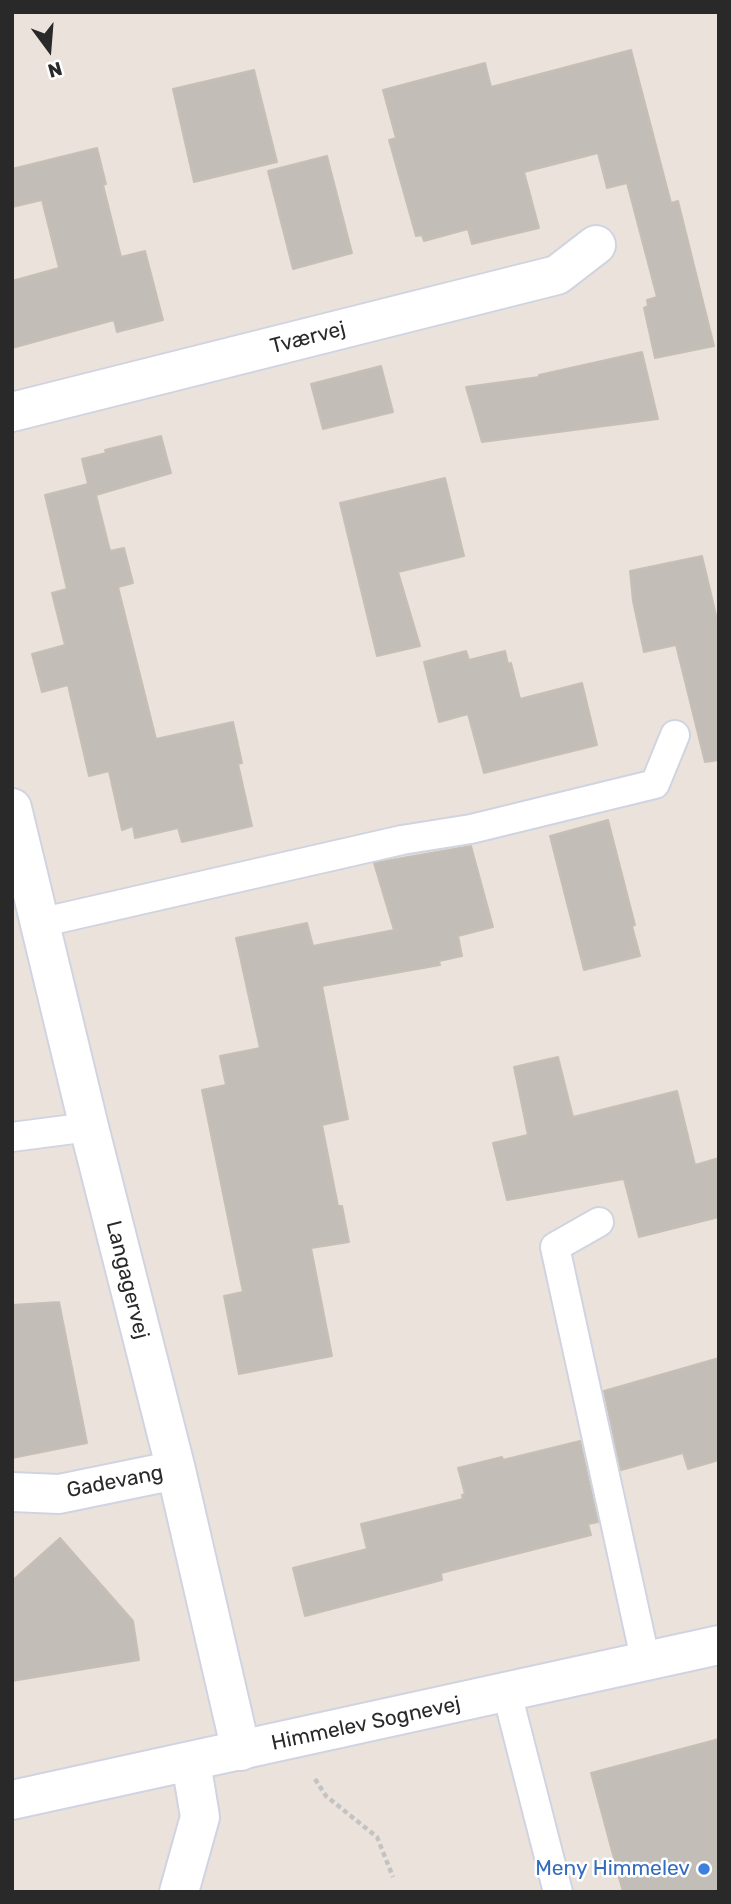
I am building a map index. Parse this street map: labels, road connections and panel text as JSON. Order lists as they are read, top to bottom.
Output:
{
  "streets": {
    "street": [
      "Tværvej",
      "Langagervej",
      "Gadevang",
      "Himmelev Sognevej"
    ]
  },
  "crossings": [
    ["Langagervej", "Gadevang"],
    ["Langagervej", "Himmelev Sognevej"]
  ],
  "places": ["Meny Himmelev"],
  "north": "bottom"
}
